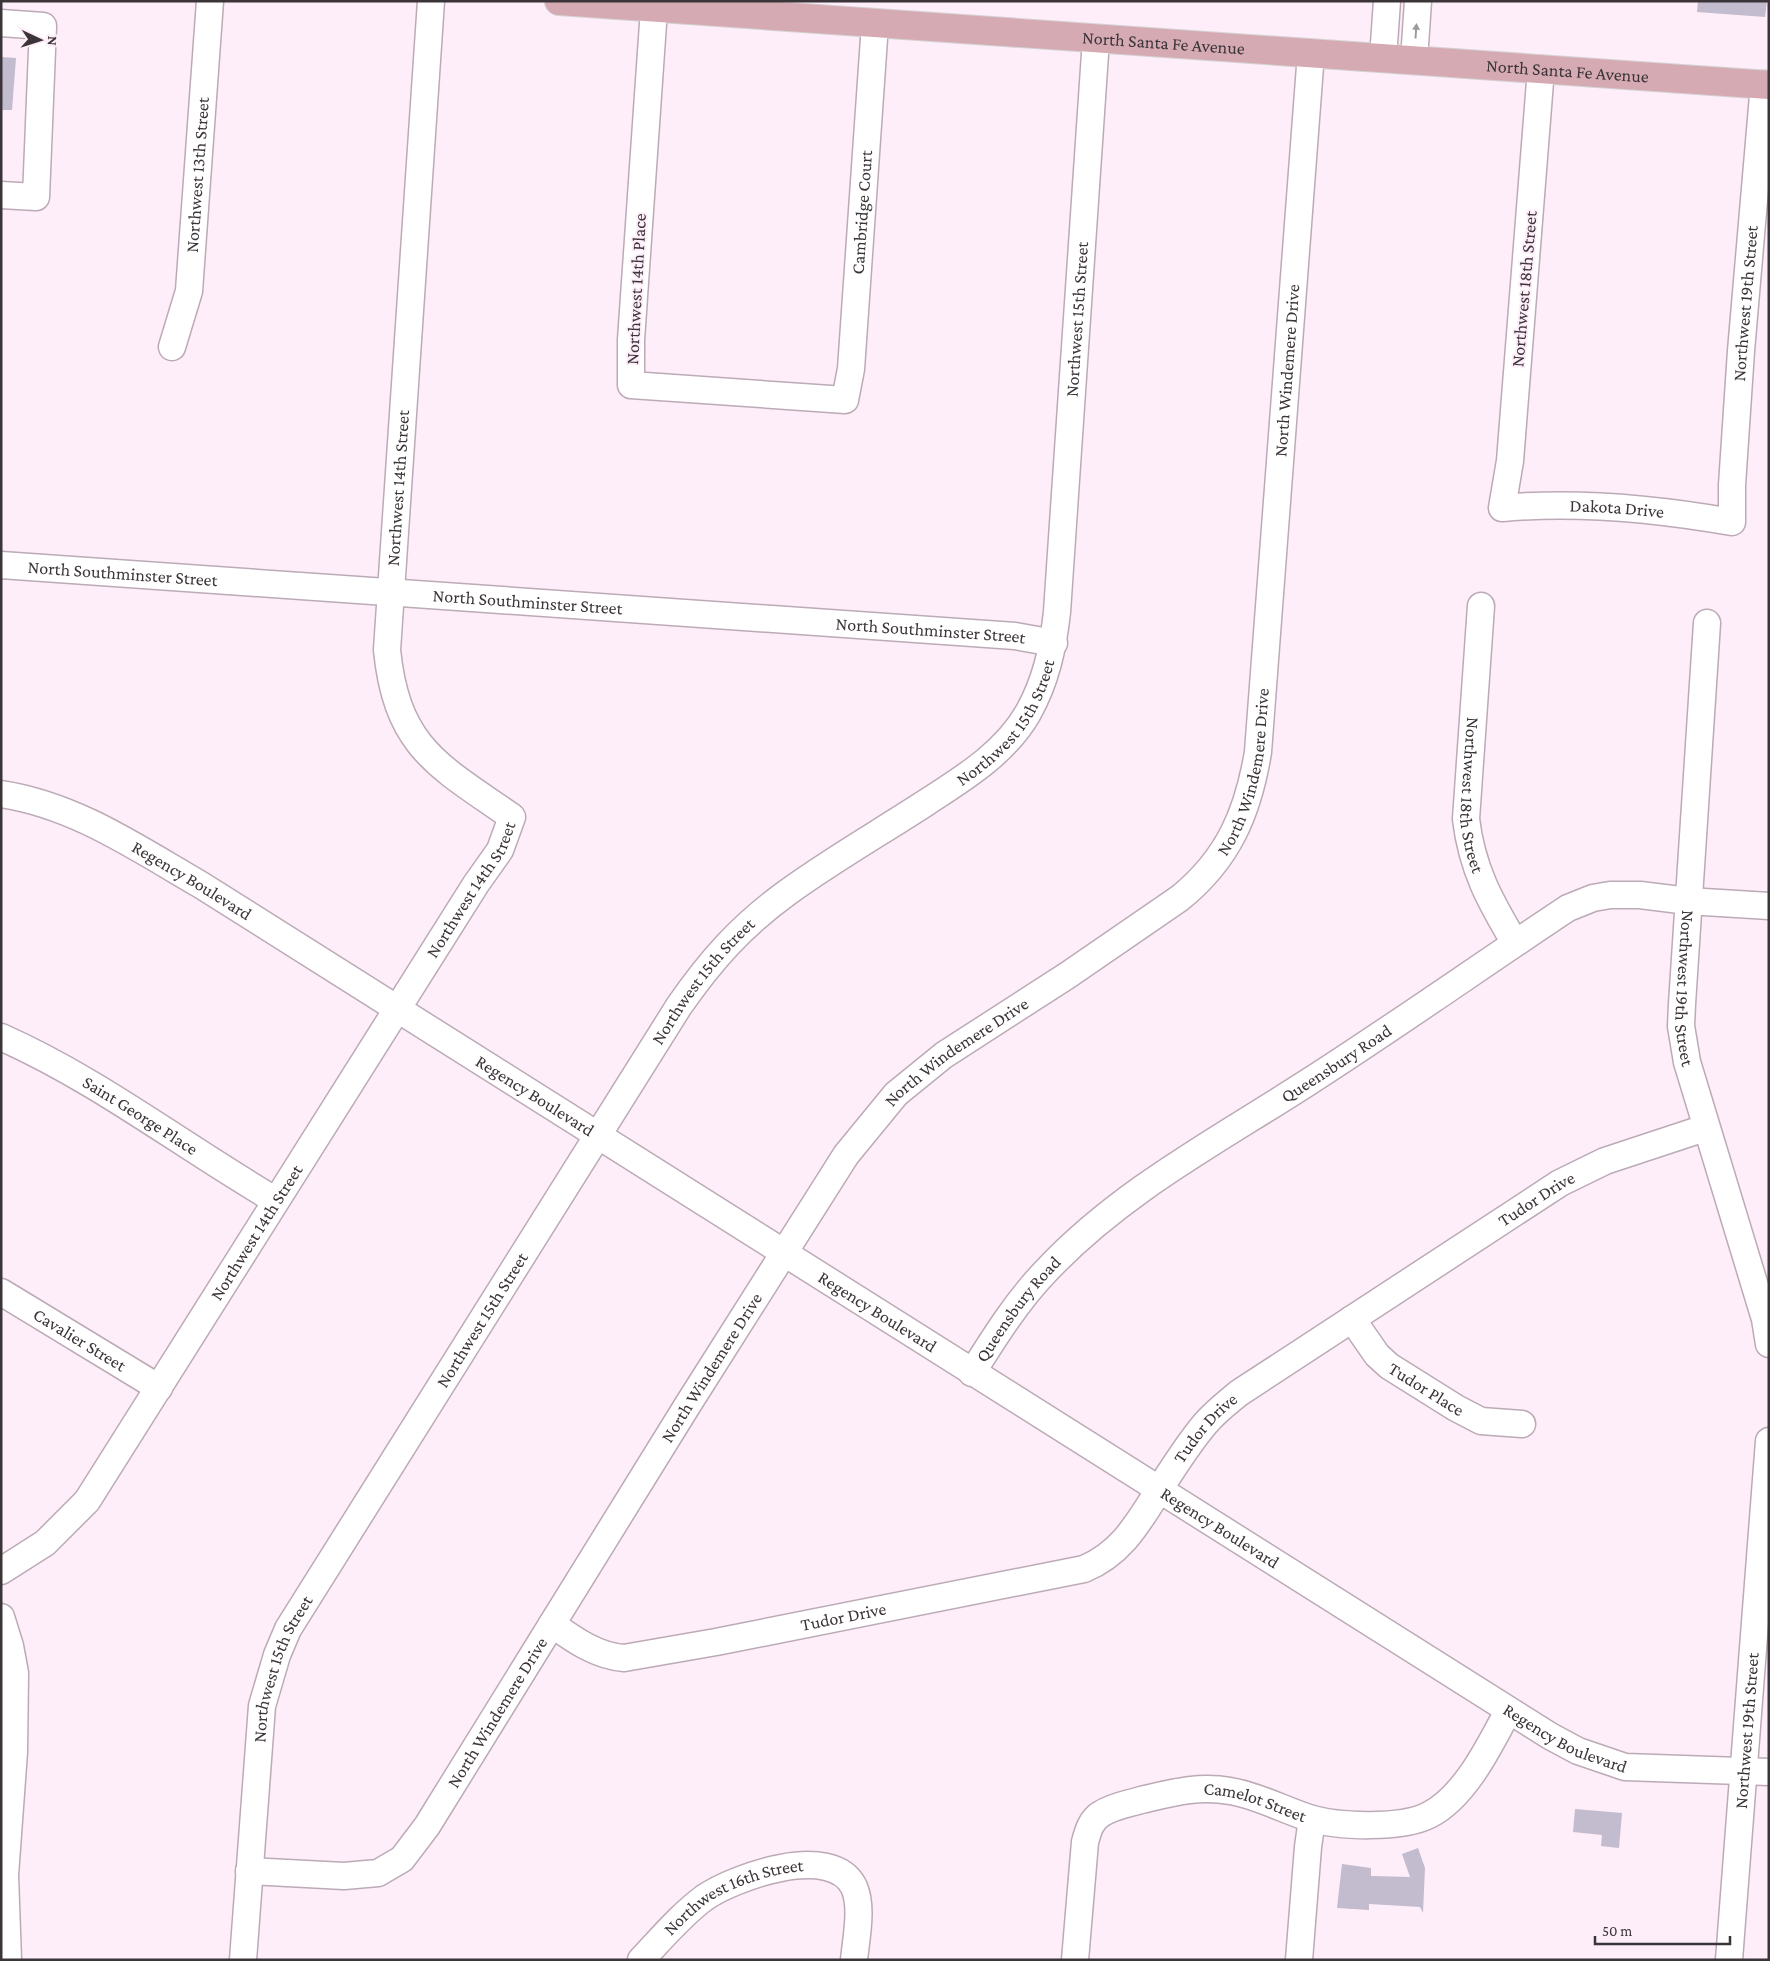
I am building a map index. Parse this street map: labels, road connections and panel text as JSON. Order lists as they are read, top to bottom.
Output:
{
  "streets": {
    "main road": ["North Santa Fe Avenue"],
    "street": [
      "Northwest 13th Street",
      "Cambridge Court",
      "Northwest 14th Place",
      "Northwest 18th Street",
      "Northwest 19th Street",
      "Northwest 15th Street",
      "North Windemere Drive",
      "Northwest 14th Street",
      "Dakota Drive",
      "North Southminster Street",
      "Regency Boulevard",
      "Queensbury Road",
      "Saint George Place",
      "Tudor Drive",
      "Cavalier Street",
      "Tudor Place",
      "Camelot Street",
      "Northwest 16th Street"
    ]
  },
  "crossings": [
    ["North Santa Fe Avenue", "Cambridge Court"],
    ["North Santa Fe Avenue", "Northwest 14th Place"],
    ["North Santa Fe Avenue", "Northwest 18th Street"],
    ["North Santa Fe Avenue", "Northwest 19th Street"],
    ["North Santa Fe Avenue", "Northwest 15th Street"],
    ["North Santa Fe Avenue", "North Windemere Drive"],
    ["Cambridge Court", "Northwest 14th Place"],
    ["Northwest 18th Street", "Dakota Drive"],
    ["Northwest 18th Street", "Queensbury Road"],
    ["Northwest 19th Street", "Dakota Drive"],
    ["Northwest 19th Street", "Regency Boulevard"],
    ["Northwest 19th Street", "Queensbury Road"],
    ["Northwest 19th Street", "Tudor Drive"],
    ["Northwest 15th Street", "North Windemere Drive"],
    ["Northwest 15th Street", "North Southminster Street"],
    ["Northwest 15th Street", "Regency Boulevard"],
    ["North Windemere Drive", "Regency Boulevard"],
    ["North Windemere Drive", "Tudor Drive"],
    ["Northwest 14th Street", "North Southminster Street"],
    ["Northwest 14th Street", "Regency Boulevard"],
    ["Northwest 14th Street", "Saint George Place"],
    ["Northwest 14th Street", "Cavalier Street"],
    ["Regency Boulevard", "Queensbury Road"],
    ["Regency Boulevard", "Tudor Drive"],
    ["Regency Boulevard", "Camelot Street"],
    ["Tudor Drive", "Tudor Place"]
  ],
  "scale_bar": "50 m",
  "north": "right"
}
